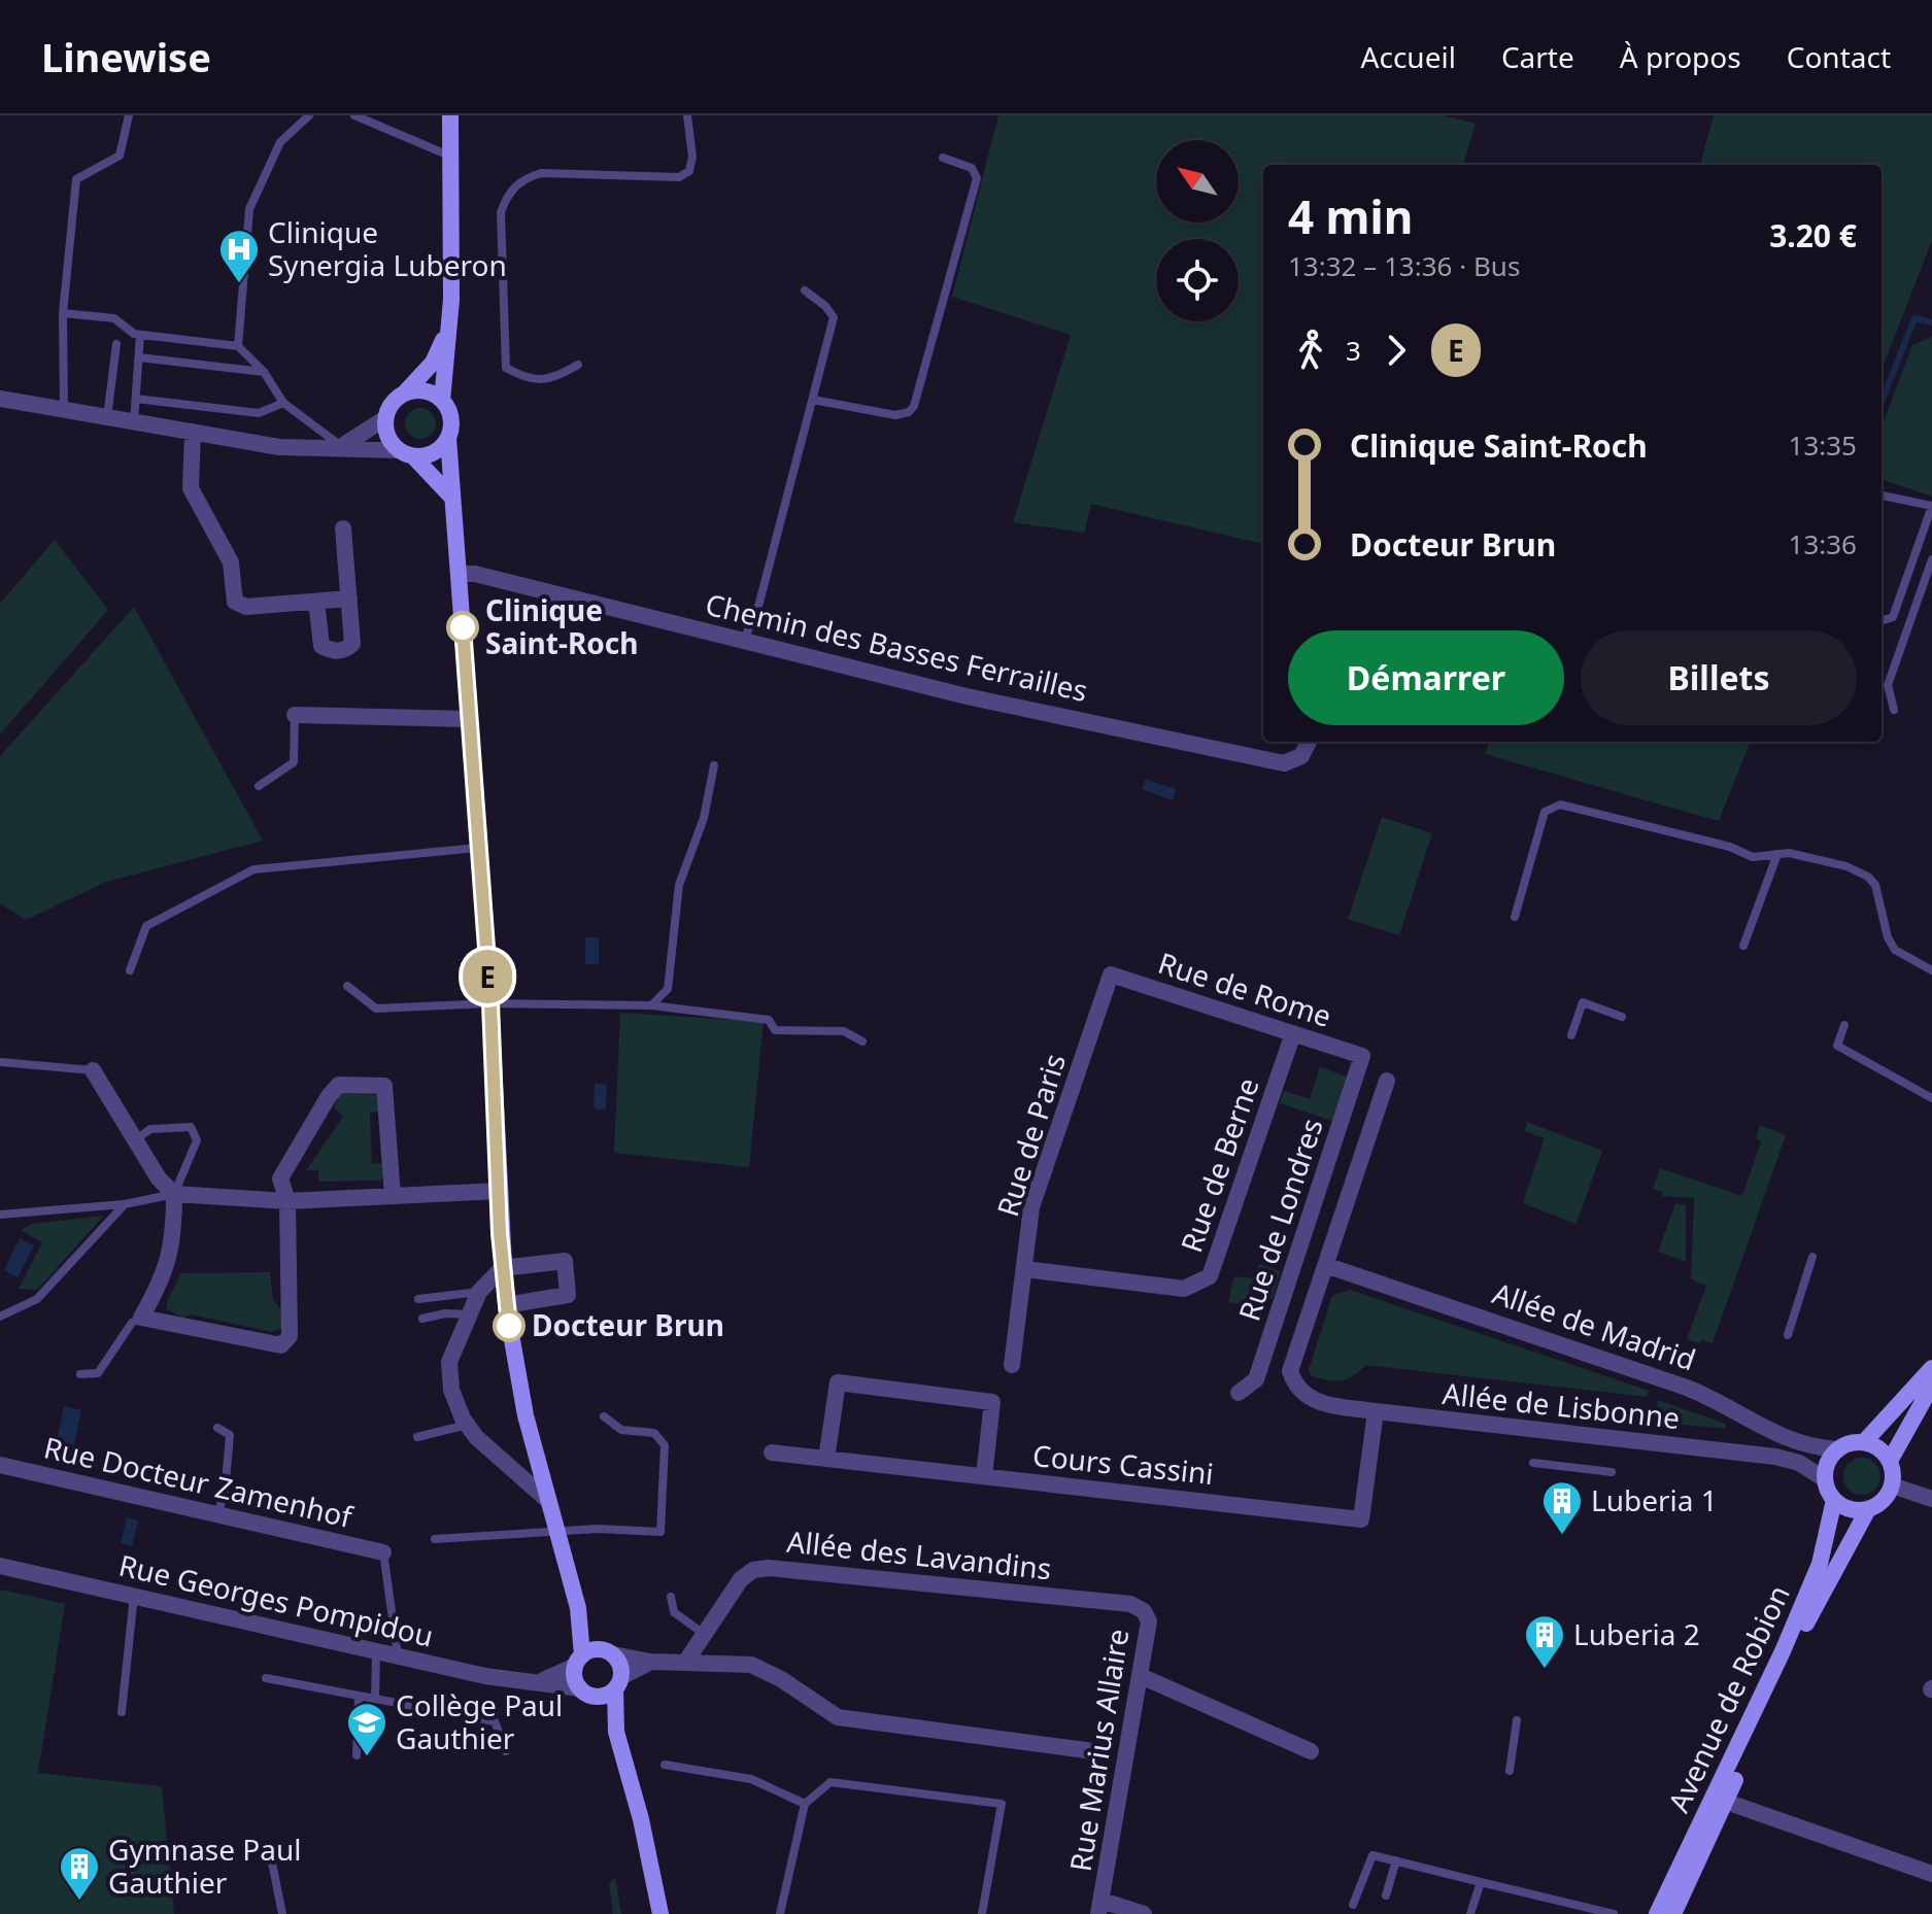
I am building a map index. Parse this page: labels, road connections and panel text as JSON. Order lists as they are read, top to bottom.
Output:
{
  "streets": {
    "street": [
      "Chemin des Basses Ferrailles",
      "Rue de Rome",
      "Rue de Paris",
      "Rue de Berne",
      "Rue de Londres",
      "Allée de Madrid",
      "Allée de Lisbonne",
      "Cours Cassini",
      "Rue Docteur Zamenhof",
      "Allée des Lavandins",
      "Rue Georges Pompidou",
      "Avenue de Robion",
      "Rue Marius Allaire"
    ]
  },
  "crossings": [
    ["Rue de Rome", "Rue de Paris"],
    ["Rue de Rome", "Rue de Berne"],
    ["Rue de Rome", "Rue de Londres"],
    ["Rue de Paris", "Rue de Berne"],
    ["Allée de Madrid", "Allée de Lisbonne"],
    ["Allée de Madrid", "Avenue de Robion"],
    ["Allée de Lisbonne", "Cours Cassini"],
    ["Allée de Lisbonne", "Avenue de Robion"],
    ["Allée des Lavandins", "Rue Marius Allaire"]
  ],
  "places": {
    "hospital": ["Clinique Synergia Luberon"],
    "other": ["Clinique Saint-Roch", "Docteur Brun"],
    "building": ["Luberia 1", "Luberia 2", "Gymnase Paul Gauthier"],
    "school or university": ["Collège Paul Gauthier"]
  },
  "lines": ["bus line E"],
  "north": "top left",
  "page": {
    "header": "Linewise",
    "nav": [
      "Accueil",
      "Carte",
      "À propos",
      "Contact"
    ],
    "on_map": "E",
    "heading": ["4 min", "13:32 – 13:36 · Bus", "3.20 €"],
    "legs": ["3", "E"],
    "list": [
      {
        "name": "Clinique Saint-Roch",
        "value": "13:35"
      },
      {
        "name": "Docteur Brun",
        "value": "13:36"
      }
    ],
    "buttons": ["Démarrer", "Billets"]
  }
}
